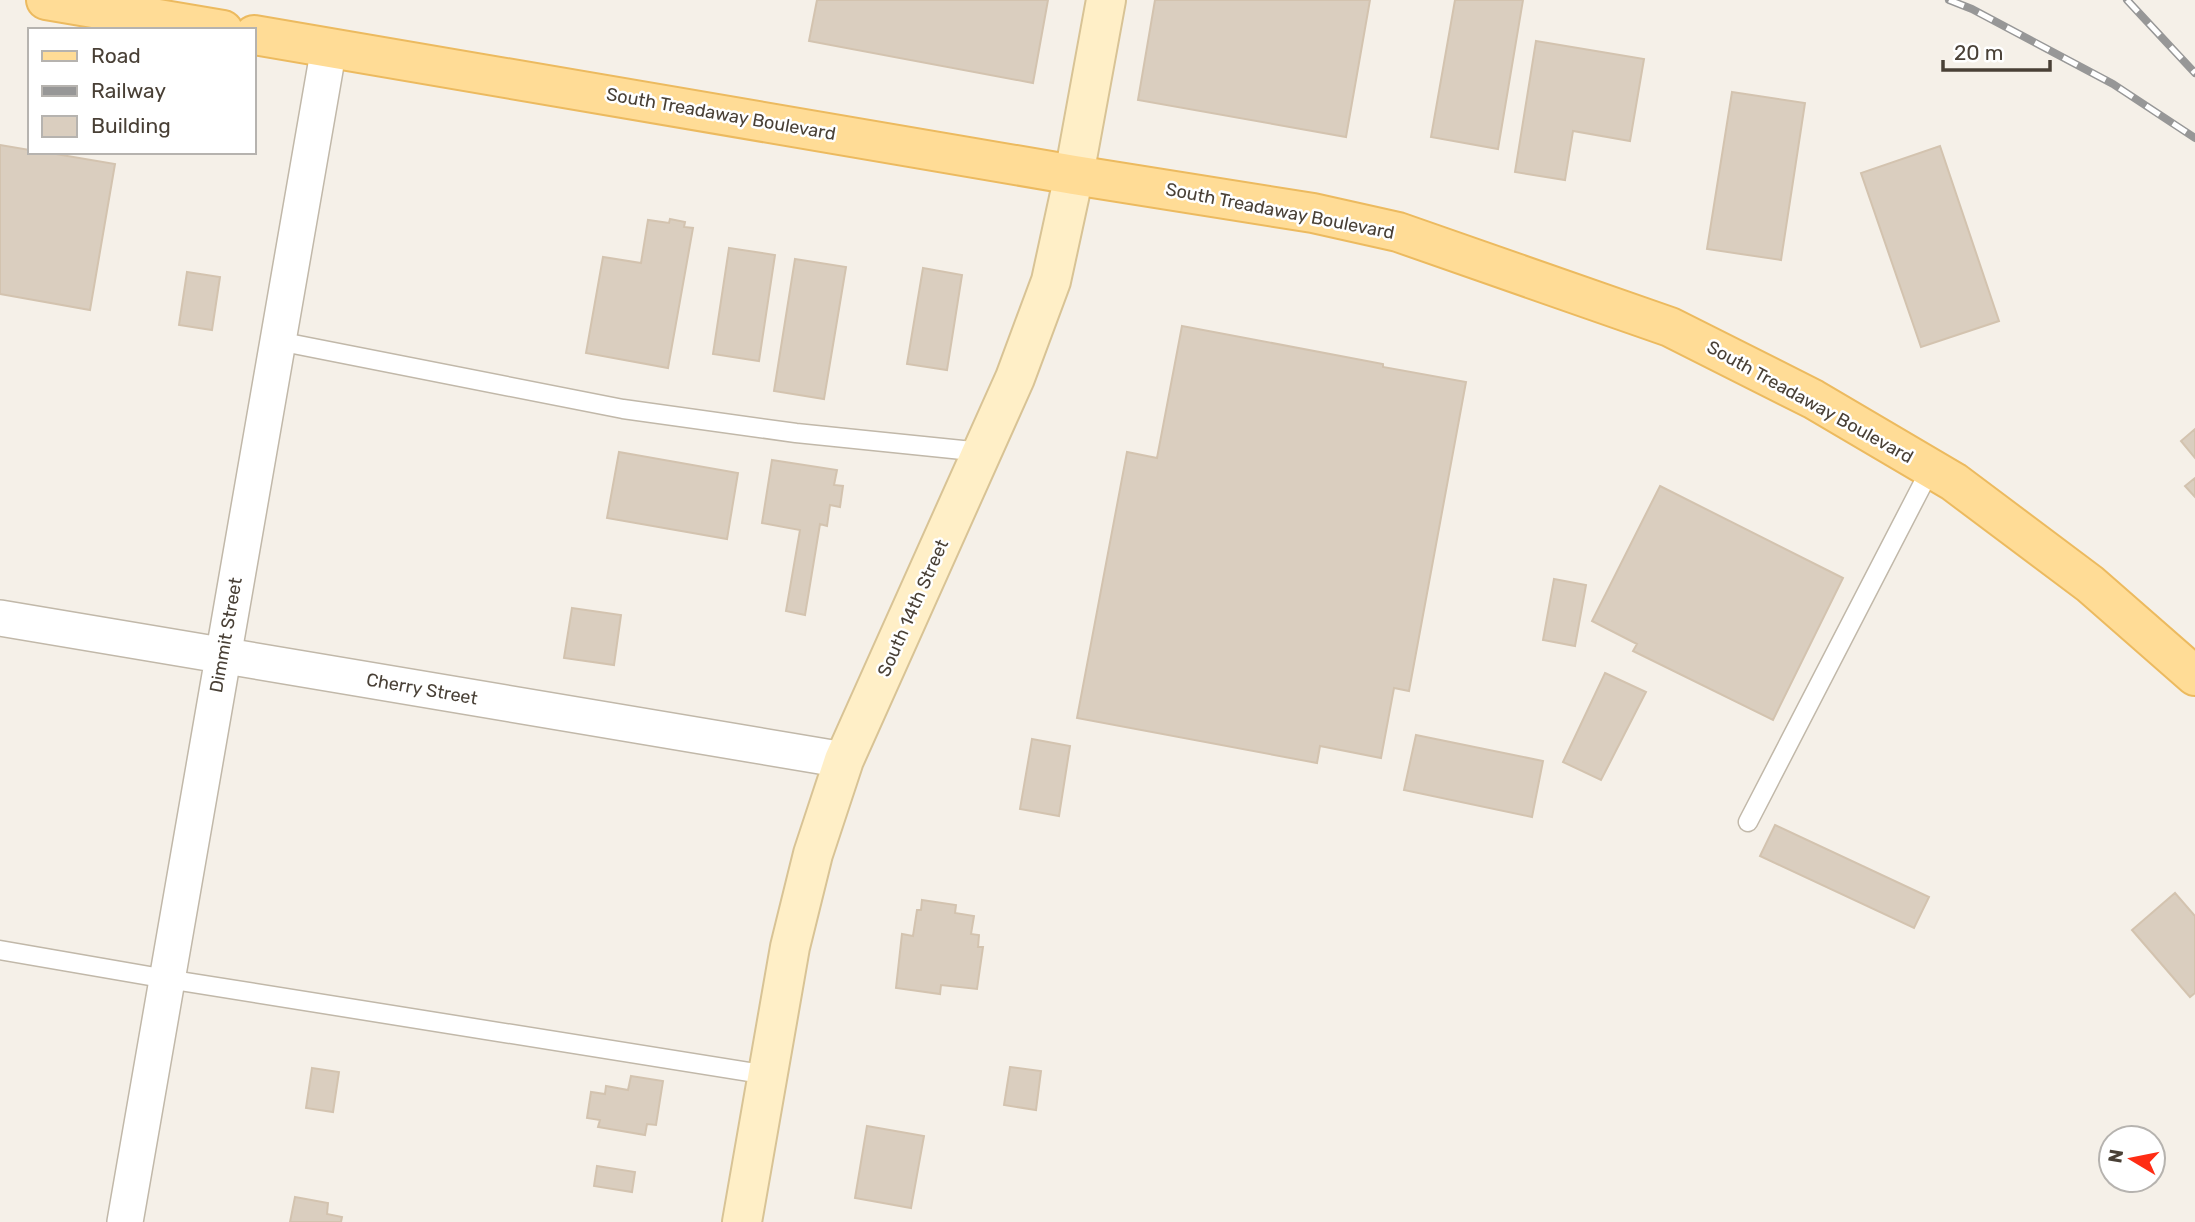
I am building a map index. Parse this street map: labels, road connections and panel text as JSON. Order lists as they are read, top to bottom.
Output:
{
  "streets": {
    "main road": ["South Treadaway Boulevard", "South 14th Street"],
    "street": ["Dimmit Street", "Cherry Street"]
  },
  "crossings": [
    ["South Treadaway Boulevard", "South 14th Street"],
    ["South Treadaway Boulevard", "Dimmit Street"],
    ["South 14th Street", "Cherry Street"],
    ["Dimmit Street", "Cherry Street"]
  ],
  "legend": ["Road", "Railway", "Building"],
  "scale_bar": "20 m",
  "north": "left"
}
